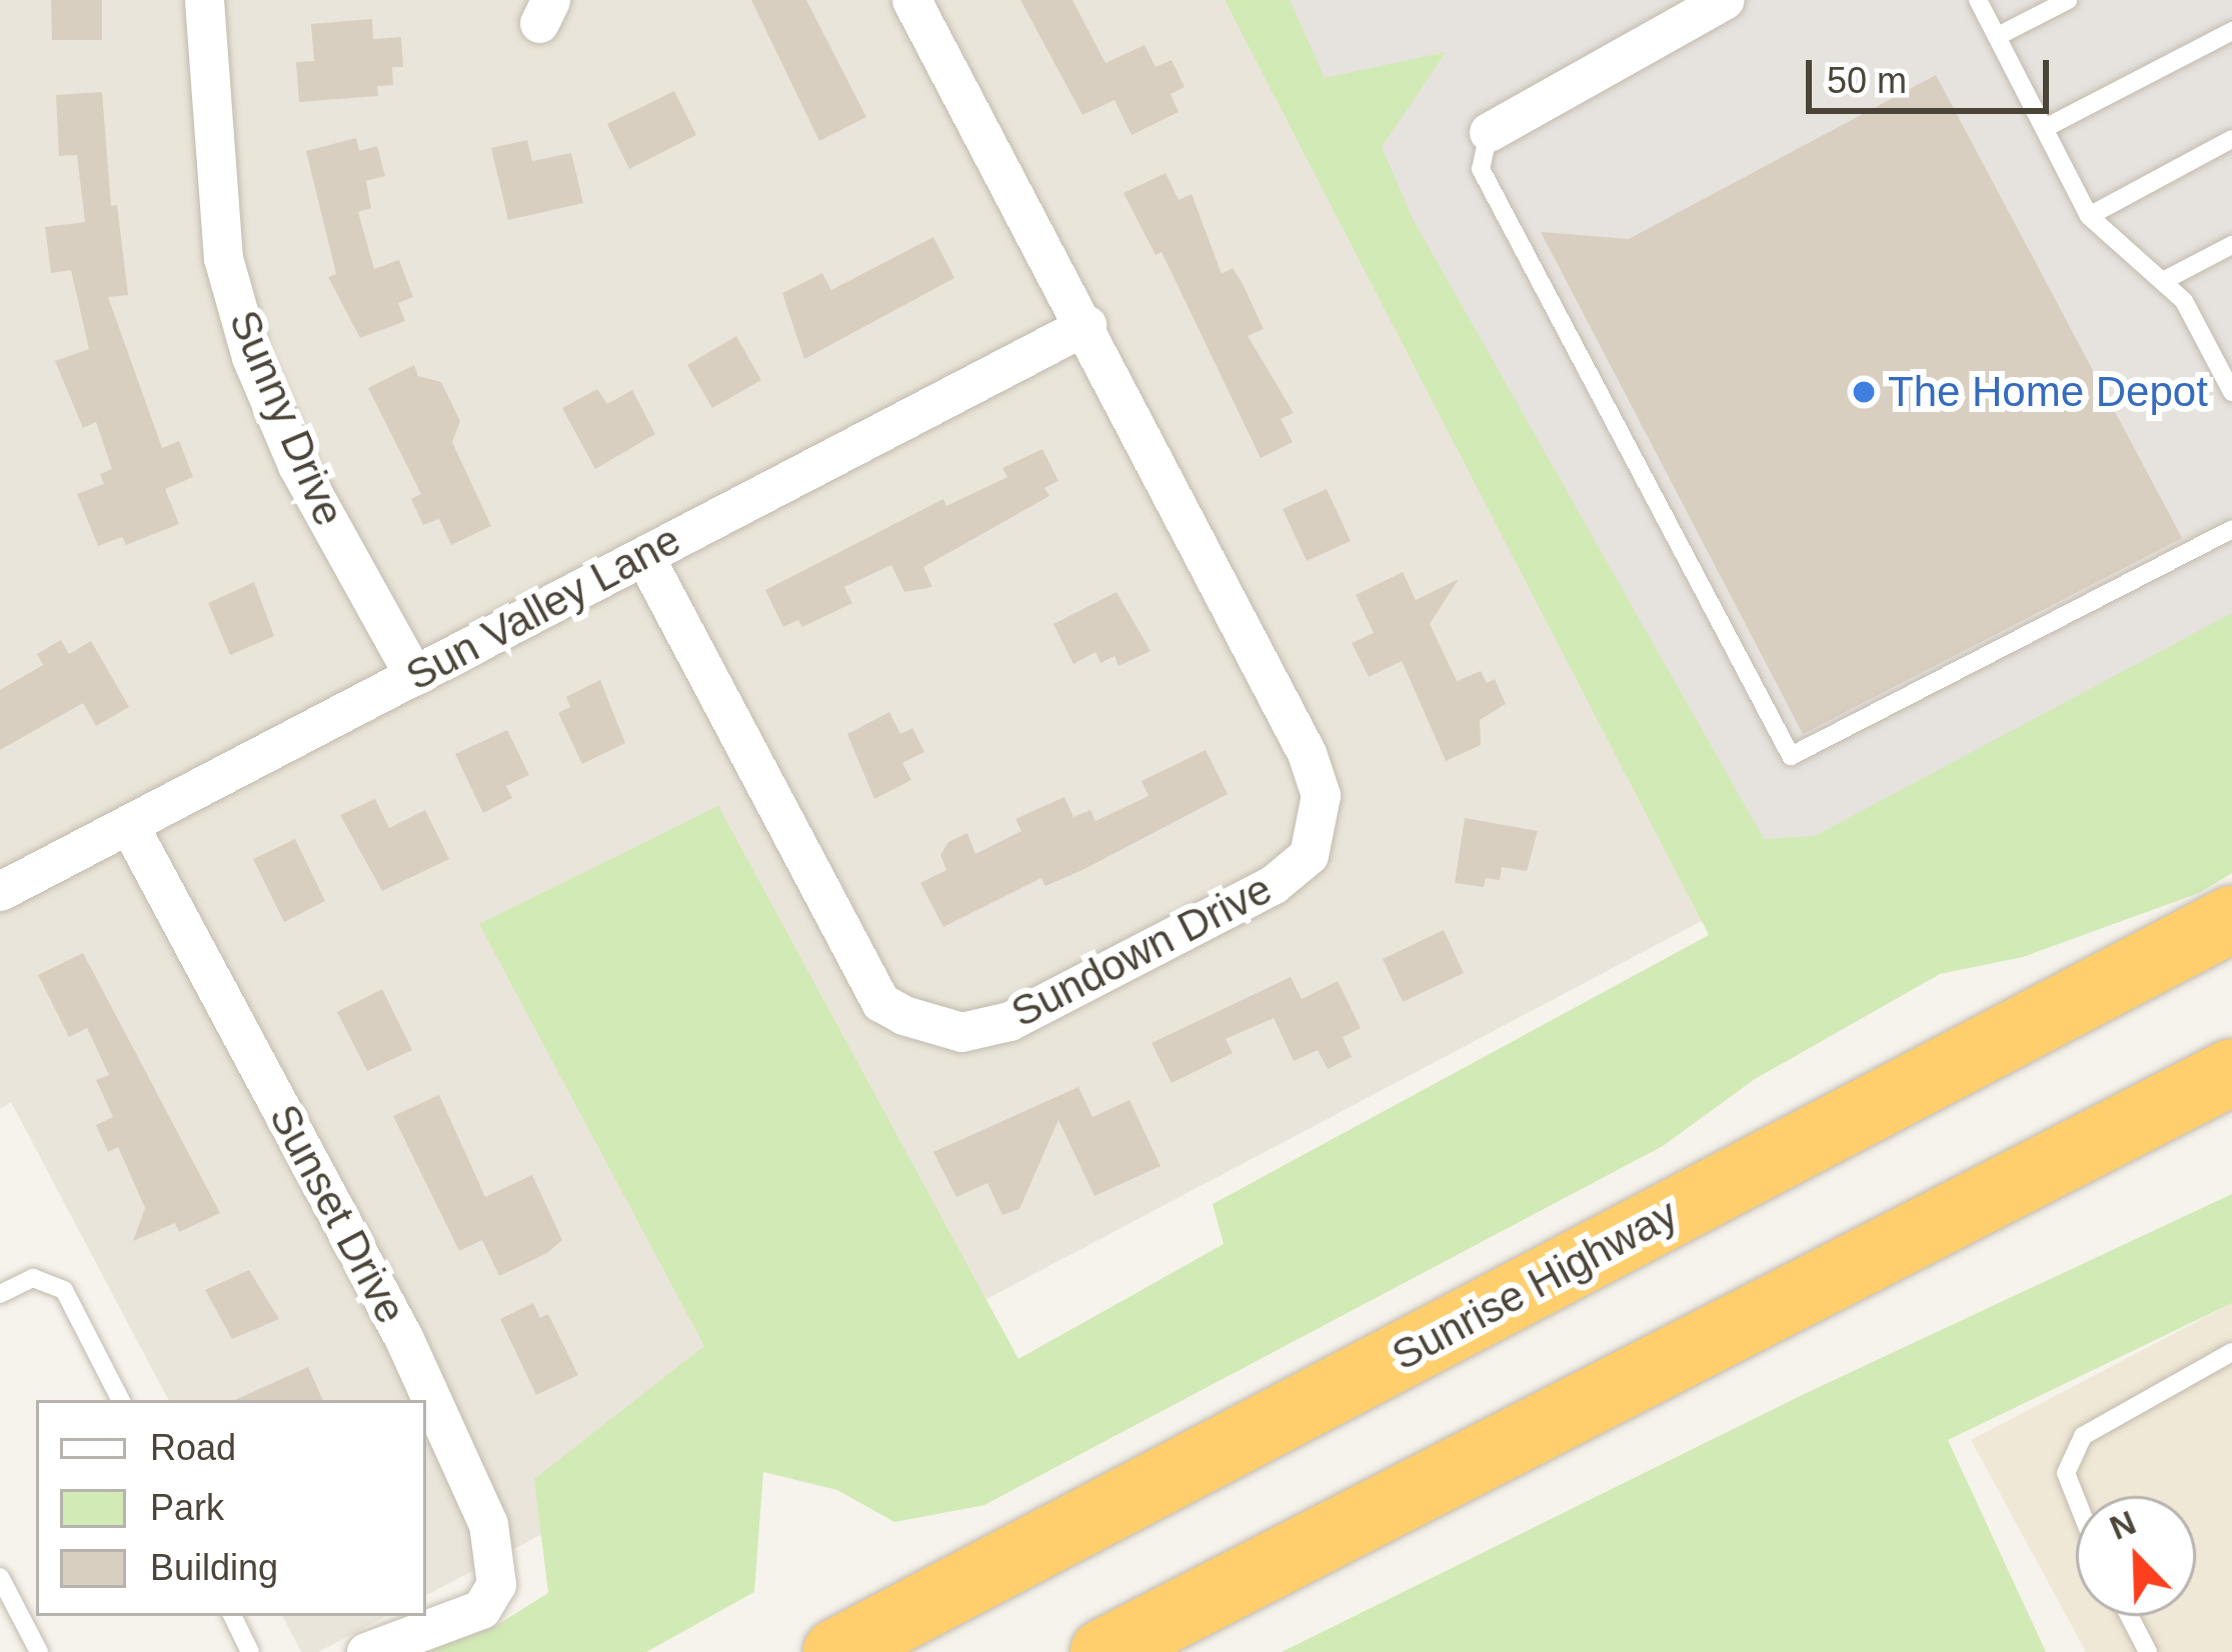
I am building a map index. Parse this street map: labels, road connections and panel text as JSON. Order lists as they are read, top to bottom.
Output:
{
  "streets": {
    "highway": ["Sunrise Highway"],
    "street": [
      "Sunny Drive",
      "Sun Valley Lane",
      "Sundown Drive",
      "Sunset Drive"
    ]
  },
  "crossings": [
    ["Sunny Drive", "Sun Valley Lane"],
    ["Sun Valley Lane", "Sundown Drive"],
    ["Sun Valley Lane", "Sunset Drive"]
  ],
  "places": ["The Home Depot"],
  "legend": ["Road", "Park", "Building"],
  "scale_bar": "50 m",
  "north": "top left"
}
